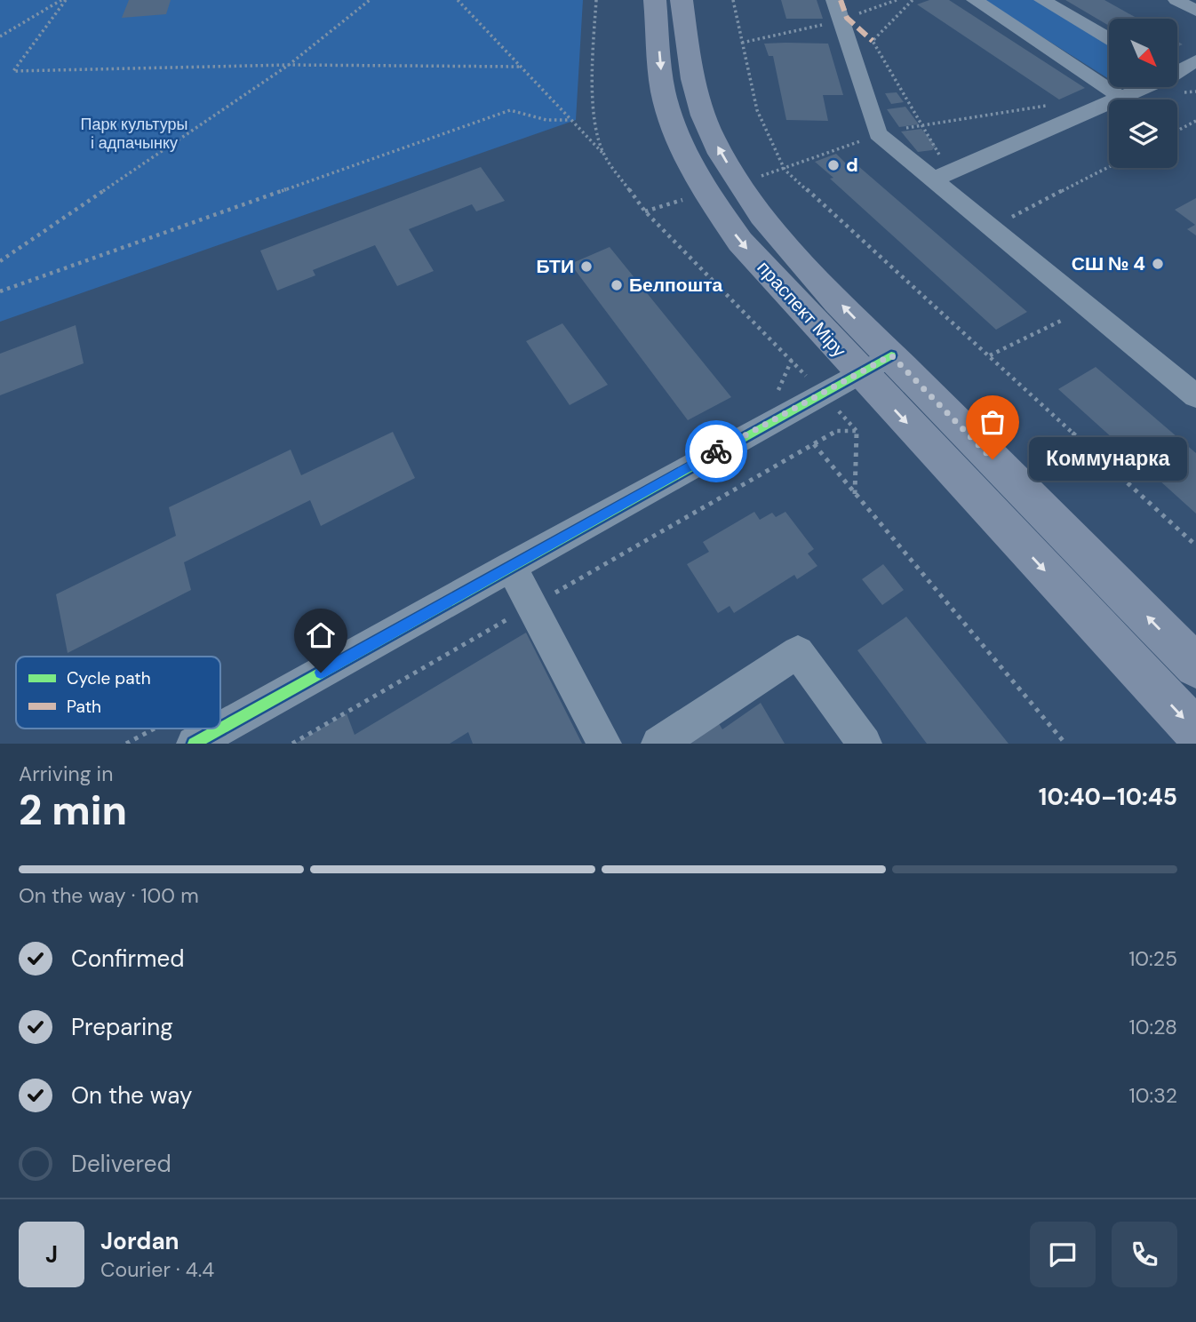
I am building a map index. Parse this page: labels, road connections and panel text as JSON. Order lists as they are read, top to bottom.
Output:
{
  "streets": {
    "main road": ["праспект Міру"]
  },
  "parks": ["Парк культуры і адпачынку"],
  "places": [
    "d",
    "СШ № 4",
    "БТИ",
    "Белпошта",
    "Коммунарка"
  ],
  "legend": ["Cycle path", "Path"],
  "north": "bottom right",
  "page": {
    "bubble": "Коммунарка",
    "heading": ["2 min", "Arriving in", "10:40–10:45"],
    "panel": ["Jordan", "Courier · 4.4"],
    "bar": "On the way · 100 m",
    "list": [
      ["Confirmed", "10:25"],
      ["Preparing", "10:28"],
      ["On the way", "10:32"],
      "Delivered"
    ],
    "round": "J"
  }
}
